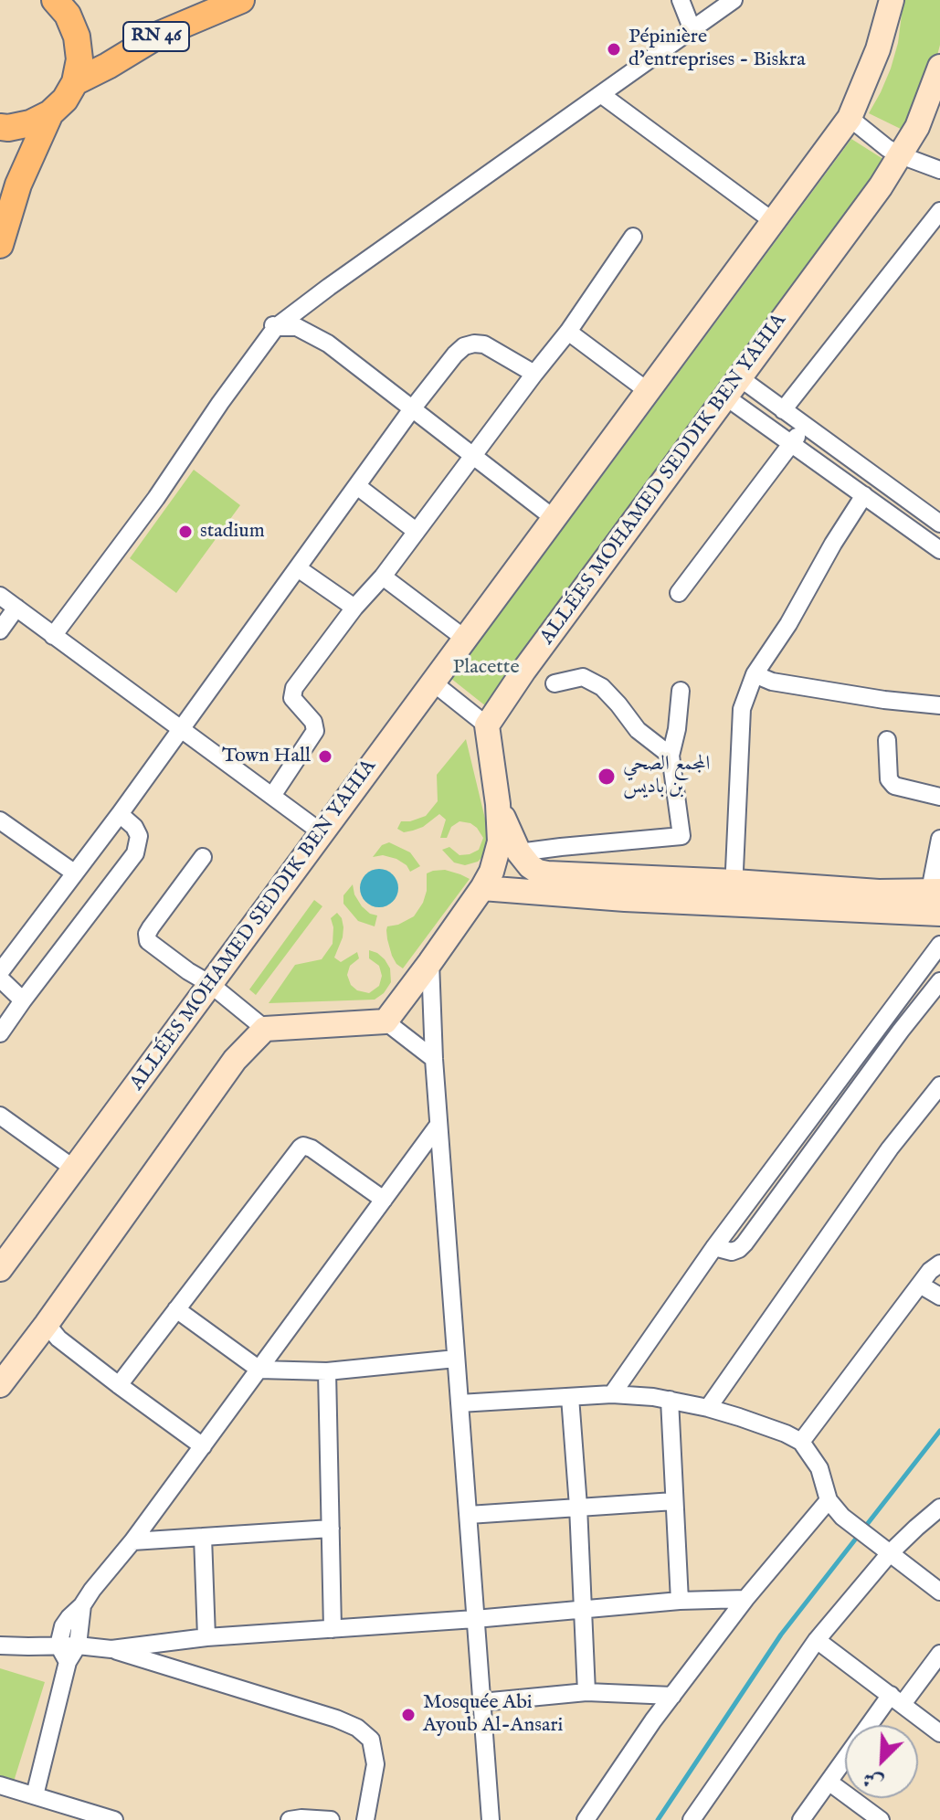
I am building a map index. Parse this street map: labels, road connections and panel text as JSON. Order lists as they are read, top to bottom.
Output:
{
  "streets": {
    "main road": ["RN 46"],
    "street": ["ALLÉES MOHAMED SEDDIK BEN YAHIA"]
  },
  "parks": ["Placette"],
  "places": [
    "Pépinière d'entreprises - Biskra",
    "stadium",
    "Town Hall",
    "المجمع الصحي بن باديس",
    "Mosquée Abi Ayoub Al-Ansari"
  ],
  "north": "bottom left"
}
